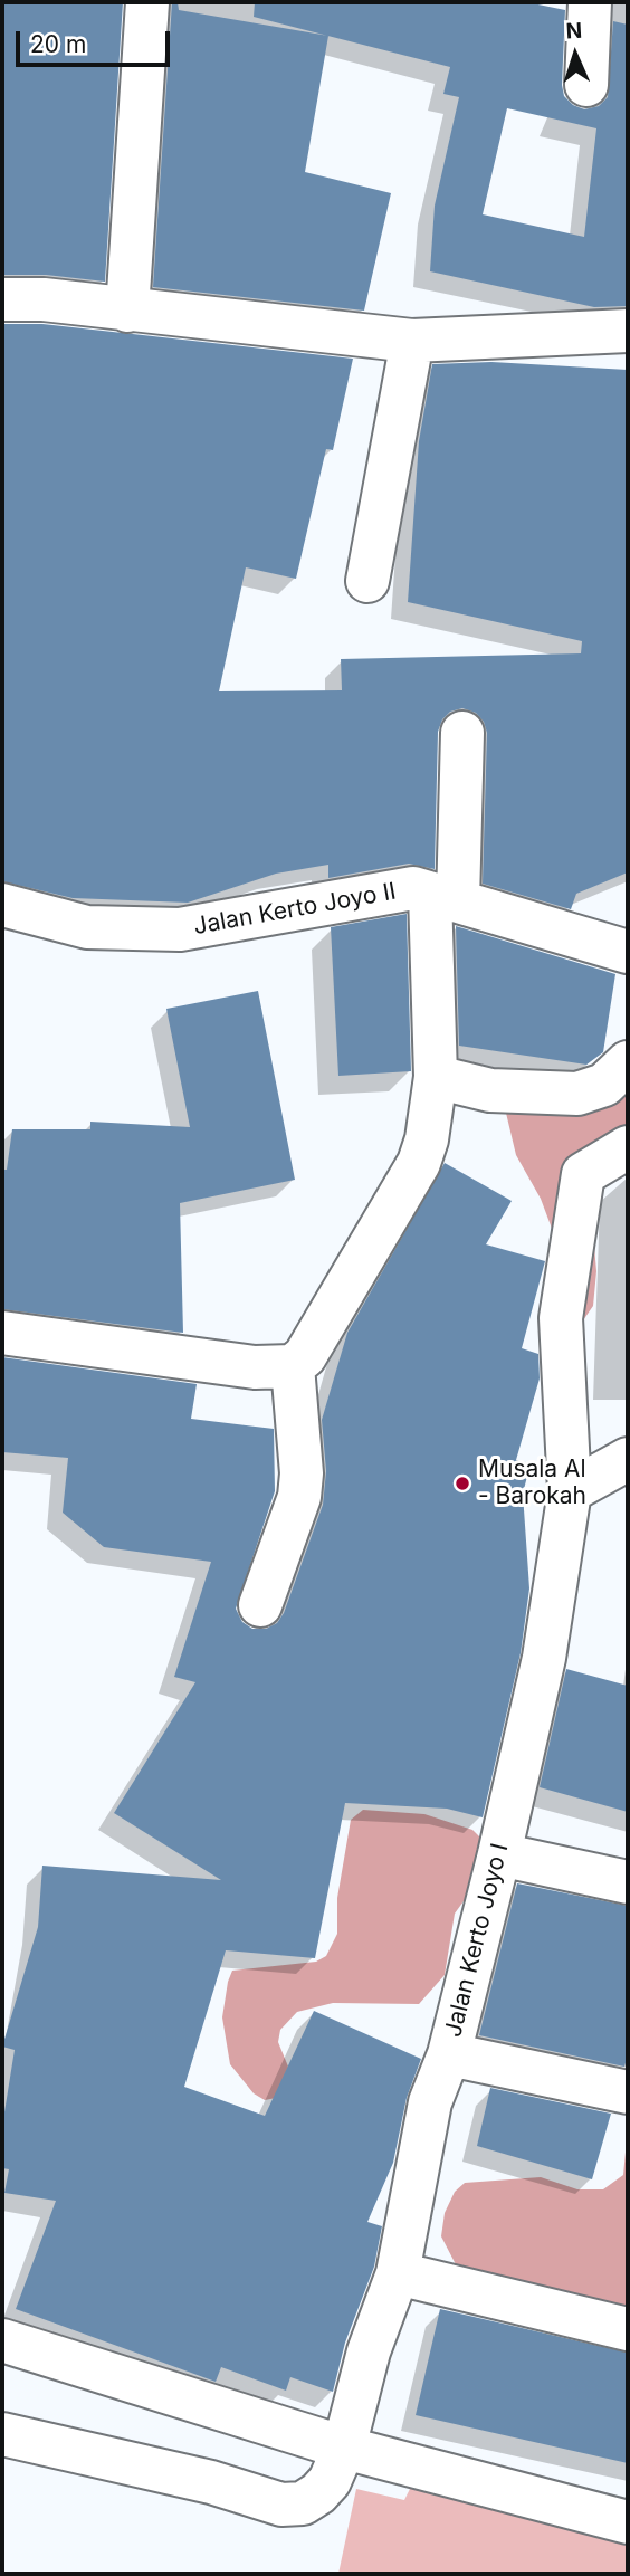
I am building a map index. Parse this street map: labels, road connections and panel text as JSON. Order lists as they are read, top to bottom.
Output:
{
  "streets": {
    "street": ["Jalan Kerto Joyo II", "Jalan Kerto Joyo I"]
  },
  "places": ["Musala Al - Barokah"],
  "scale_bar": "20 m",
  "north": "top"
}
